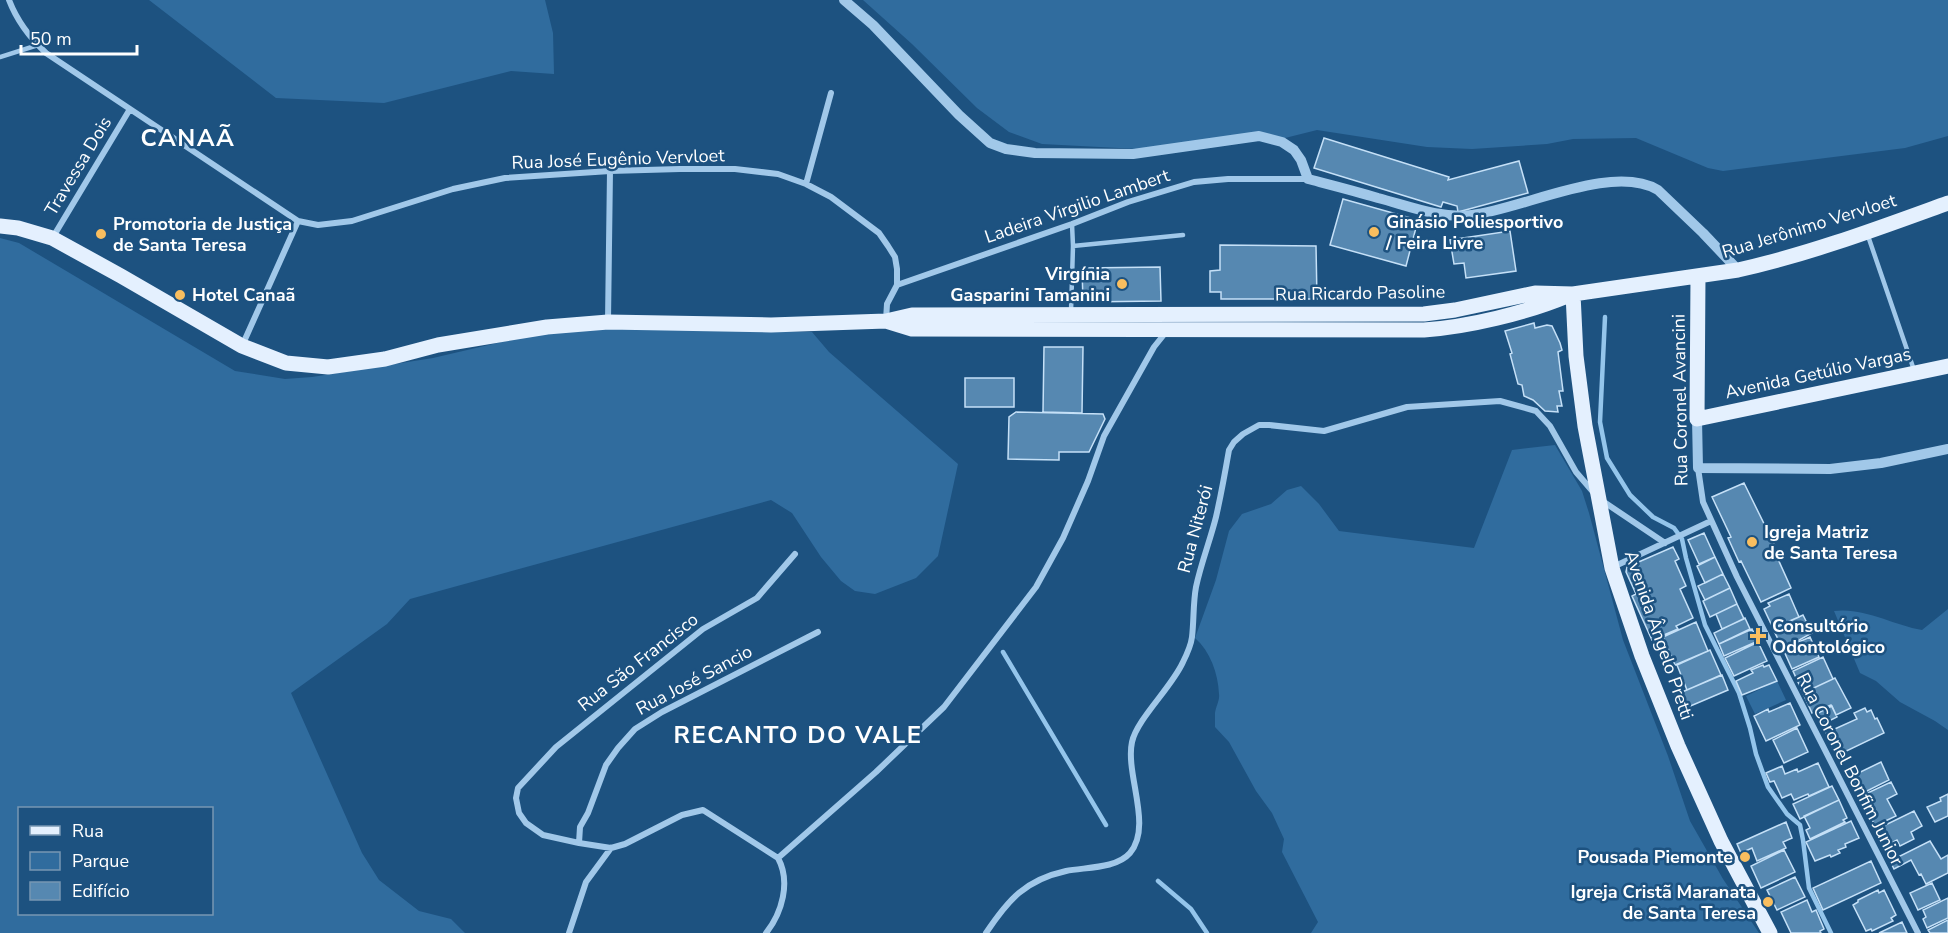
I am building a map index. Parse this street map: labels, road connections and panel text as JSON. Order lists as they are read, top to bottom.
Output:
{
  "streets": {
    "main road": [
      "Rua Jerônimo Vervloet",
      "Rua Ricardo Pasoline",
      "Avenida Getúlio Vargas",
      "Rua Coronel Avancini",
      "Avenida Ângelo Pretti"
    ],
    "street": [
      "Rua José Eugênio Vervloet",
      "Travessa Dois",
      "Ladeira Virgilio Lambert",
      "Rua Niterói",
      "Rua São Francisco",
      "Rua José Sancio",
      "Rua Coronel Bonfim Junior"
    ]
  },
  "crossings": [
    ["Rua José Eugênio Vervloet", "Travessa Dois"],
    ["Rua José Eugênio Vervloet", "Ladeira Virgilio Lambert"],
    ["Rua José Eugênio Vervloet", "Rua Ricardo Pasoline"],
    ["Rua Jerônimo Vervloet", "Rua Ricardo Pasoline"],
    ["Rua Jerônimo Vervloet", "Rua Coronel Avancini"],
    ["Rua Jerônimo Vervloet", "Avenida Ângelo Pretti"],
    ["Rua Ricardo Pasoline", "Avenida Ângelo Pretti"],
    ["Avenida Getúlio Vargas", "Rua Coronel Avancini"],
    ["Rua Coronel Avancini", "Rua Coronel Bonfim Junior"],
    ["Rua Niterói", "Avenida Ângelo Pretti"],
    ["Rua São Francisco", "Rua José Sancio"]
  ],
  "districts": ["CANAÃ", "RECANTO DO VALE"],
  "places": {
    "other": [
      "Ginásio Poliesportivo / Feira Livre",
      "Promotoria de Justiça de Santa Teresa",
      "Virgínia Gasparini Tamanini",
      "Hotel Canaã",
      "Igreja Matriz de Santa Teresa",
      "Pousada Piemonte",
      "Igreja Cristã Maranata de Santa Teresa"
    ],
    "health": ["Consultório Odontológico"]
  },
  "legend": ["Rua", "Parque", "Edifício"],
  "scale_bar": "50 m"
}
